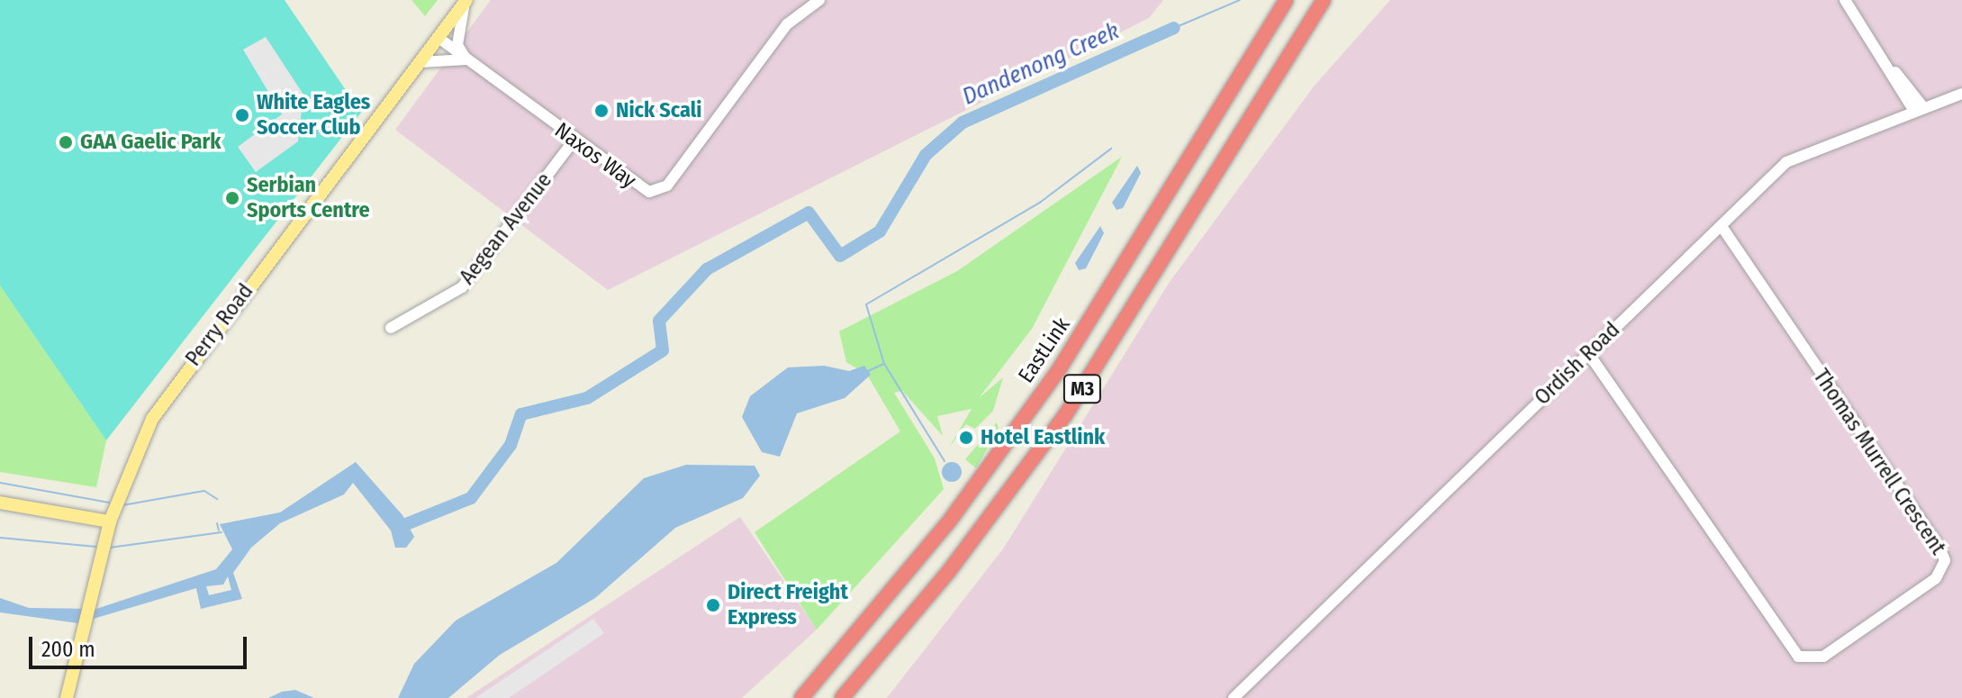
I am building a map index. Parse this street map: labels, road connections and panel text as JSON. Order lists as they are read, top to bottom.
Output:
{
  "streets": {
    "highway": ["EastLink", "M3"],
    "main road": ["Perry Road"],
    "street": [
      "Naxos Way",
      "Aegean Avenue",
      "Ordish Road",
      "Thomas Murrell Crescent"
    ]
  },
  "crossings": [
    ["Naxos Way", "Aegean Avenue"],
    ["Naxos Way", "Perry Road"],
    ["Ordish Road", "Thomas Murrell Crescent"]
  ],
  "water": ["Dandenong Creek"],
  "places": [
    "Nick Scali",
    "White Eagles Soccer Club",
    "GAA Gaelic Park",
    "Serbian Sports Centre",
    "Hotel Eastlink",
    "Direct Freight Express"
  ],
  "scale_bar": "200 m"
}
